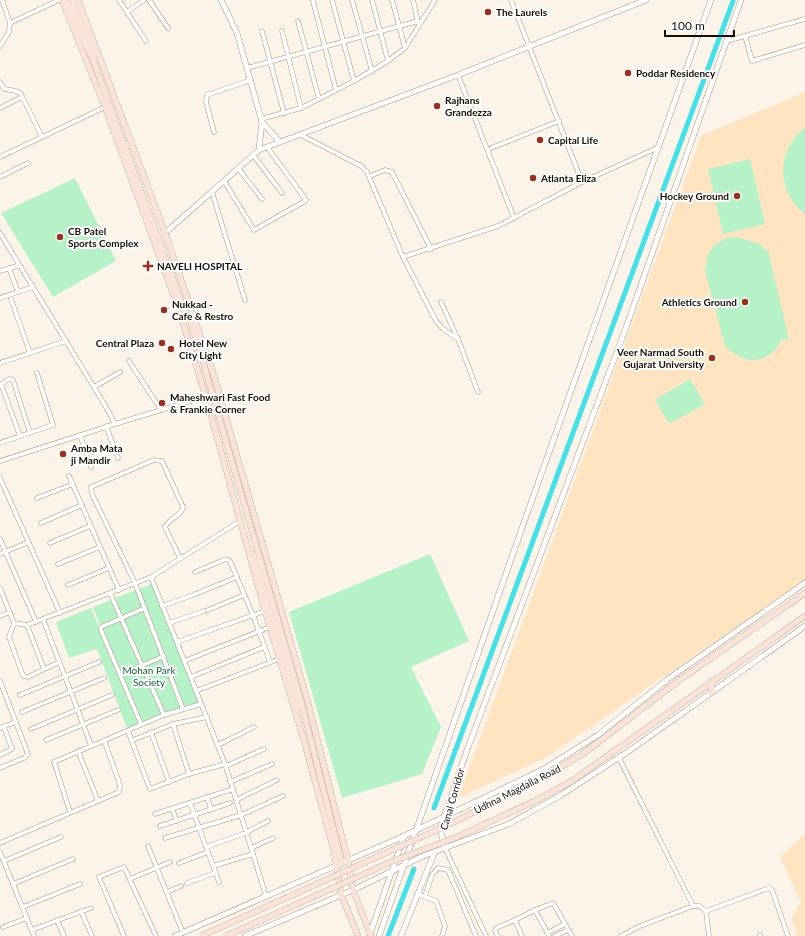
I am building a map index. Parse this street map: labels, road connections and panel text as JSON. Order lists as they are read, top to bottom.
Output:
{
  "streets": {
    "main road": ["Udhna Magdalla Road"],
    "street": ["Canal Corridor"]
  },
  "parks": ["Mohan Park Society"],
  "places": {
    "other": [
      "The Laurels",
      "Poddar Residency",
      "Rajhans Grandezza",
      "Capital Life",
      "Atlanta Eliza",
      "Hockey Ground",
      "CB Patel Sports Complex",
      "Athletics Ground",
      "Nukkad - Cafe & Restro",
      "Central Plaza",
      "Hotel New City Light",
      "Veer Narmad South Gujarat University",
      "Maheshwari Fast Food & Frankie Corner",
      "Amba Mata ji Mandir"
    ],
    "health": ["NAVELI HOSPITAL"]
  },
  "scale_bar": "100 m"
}
